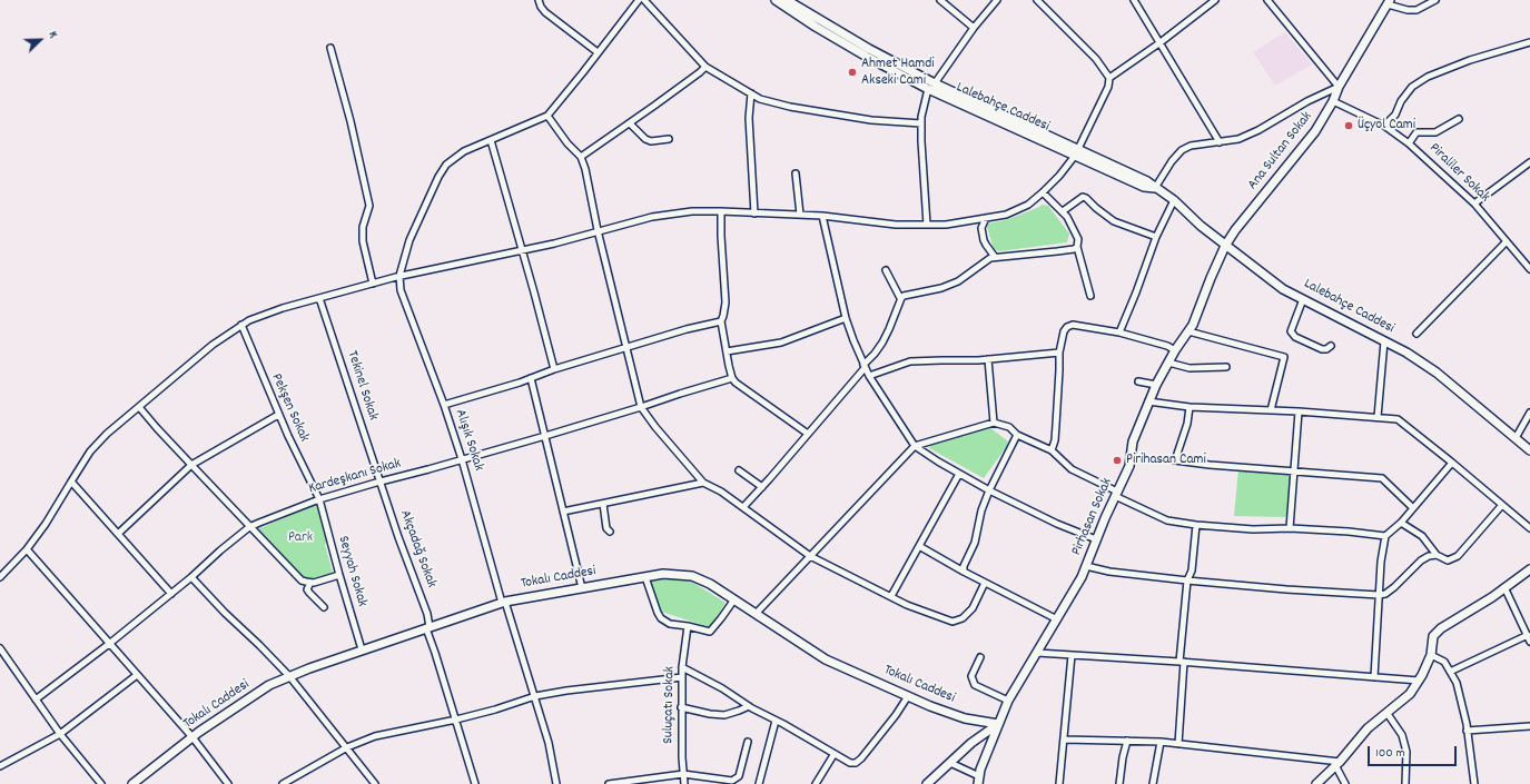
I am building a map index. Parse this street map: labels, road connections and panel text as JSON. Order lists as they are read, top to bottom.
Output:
{
  "streets": {
    "street": [
      "Lalebahçe Caddesi",
      "Ana Sultan Sokak",
      "Piraliler Sokak",
      "Tekinel Sokak",
      "Pekşen Sokak",
      "Alışık Sokak",
      "Kardeşkanı Sokak",
      "Pirhasan Sokak",
      "Akçadağ Sokak",
      "Seyyah Sokak",
      "Tokalı Caddesi",
      "Suluçatı Sokak"
    ]
  },
  "crossings": [
    ["Lalebahçe Caddesi", "Ana Sultan Sokak"],
    ["Lalebahçe Caddesi", "Pirhasan Sokak"],
    ["Ana Sultan Sokak", "Piraliler Sokak"],
    ["Ana Sultan Sokak", "Pirhasan Sokak"],
    ["Tekinel Sokak", "Kardeşkanı Sokak"],
    ["Tekinel Sokak", "Akçadağ Sokak"],
    ["Pekşen Sokak", "Kardeşkanı Sokak"],
    ["Pekşen Sokak", "Seyyah Sokak"],
    ["Alışık Sokak", "Kardeşkanı Sokak"],
    ["Alışık Sokak", "Tokalı Caddesi"],
    ["Kardeşkanı Sokak", "Akçadağ Sokak"],
    ["Kardeşkanı Sokak", "Seyyah Sokak"],
    ["Pirhasan Sokak", "Tokalı Caddesi"],
    ["Akçadağ Sokak", "Tokalı Caddesi"],
    ["Seyyah Sokak", "Tokalı Caddesi"]
  ],
  "parks": ["Park"],
  "places": ["Ahmet Hamdi Akseki Cami", "Üçyol Cami", "Pirihasan Cami"],
  "scale_bar": "100 m",
  "north": "top right"
}
